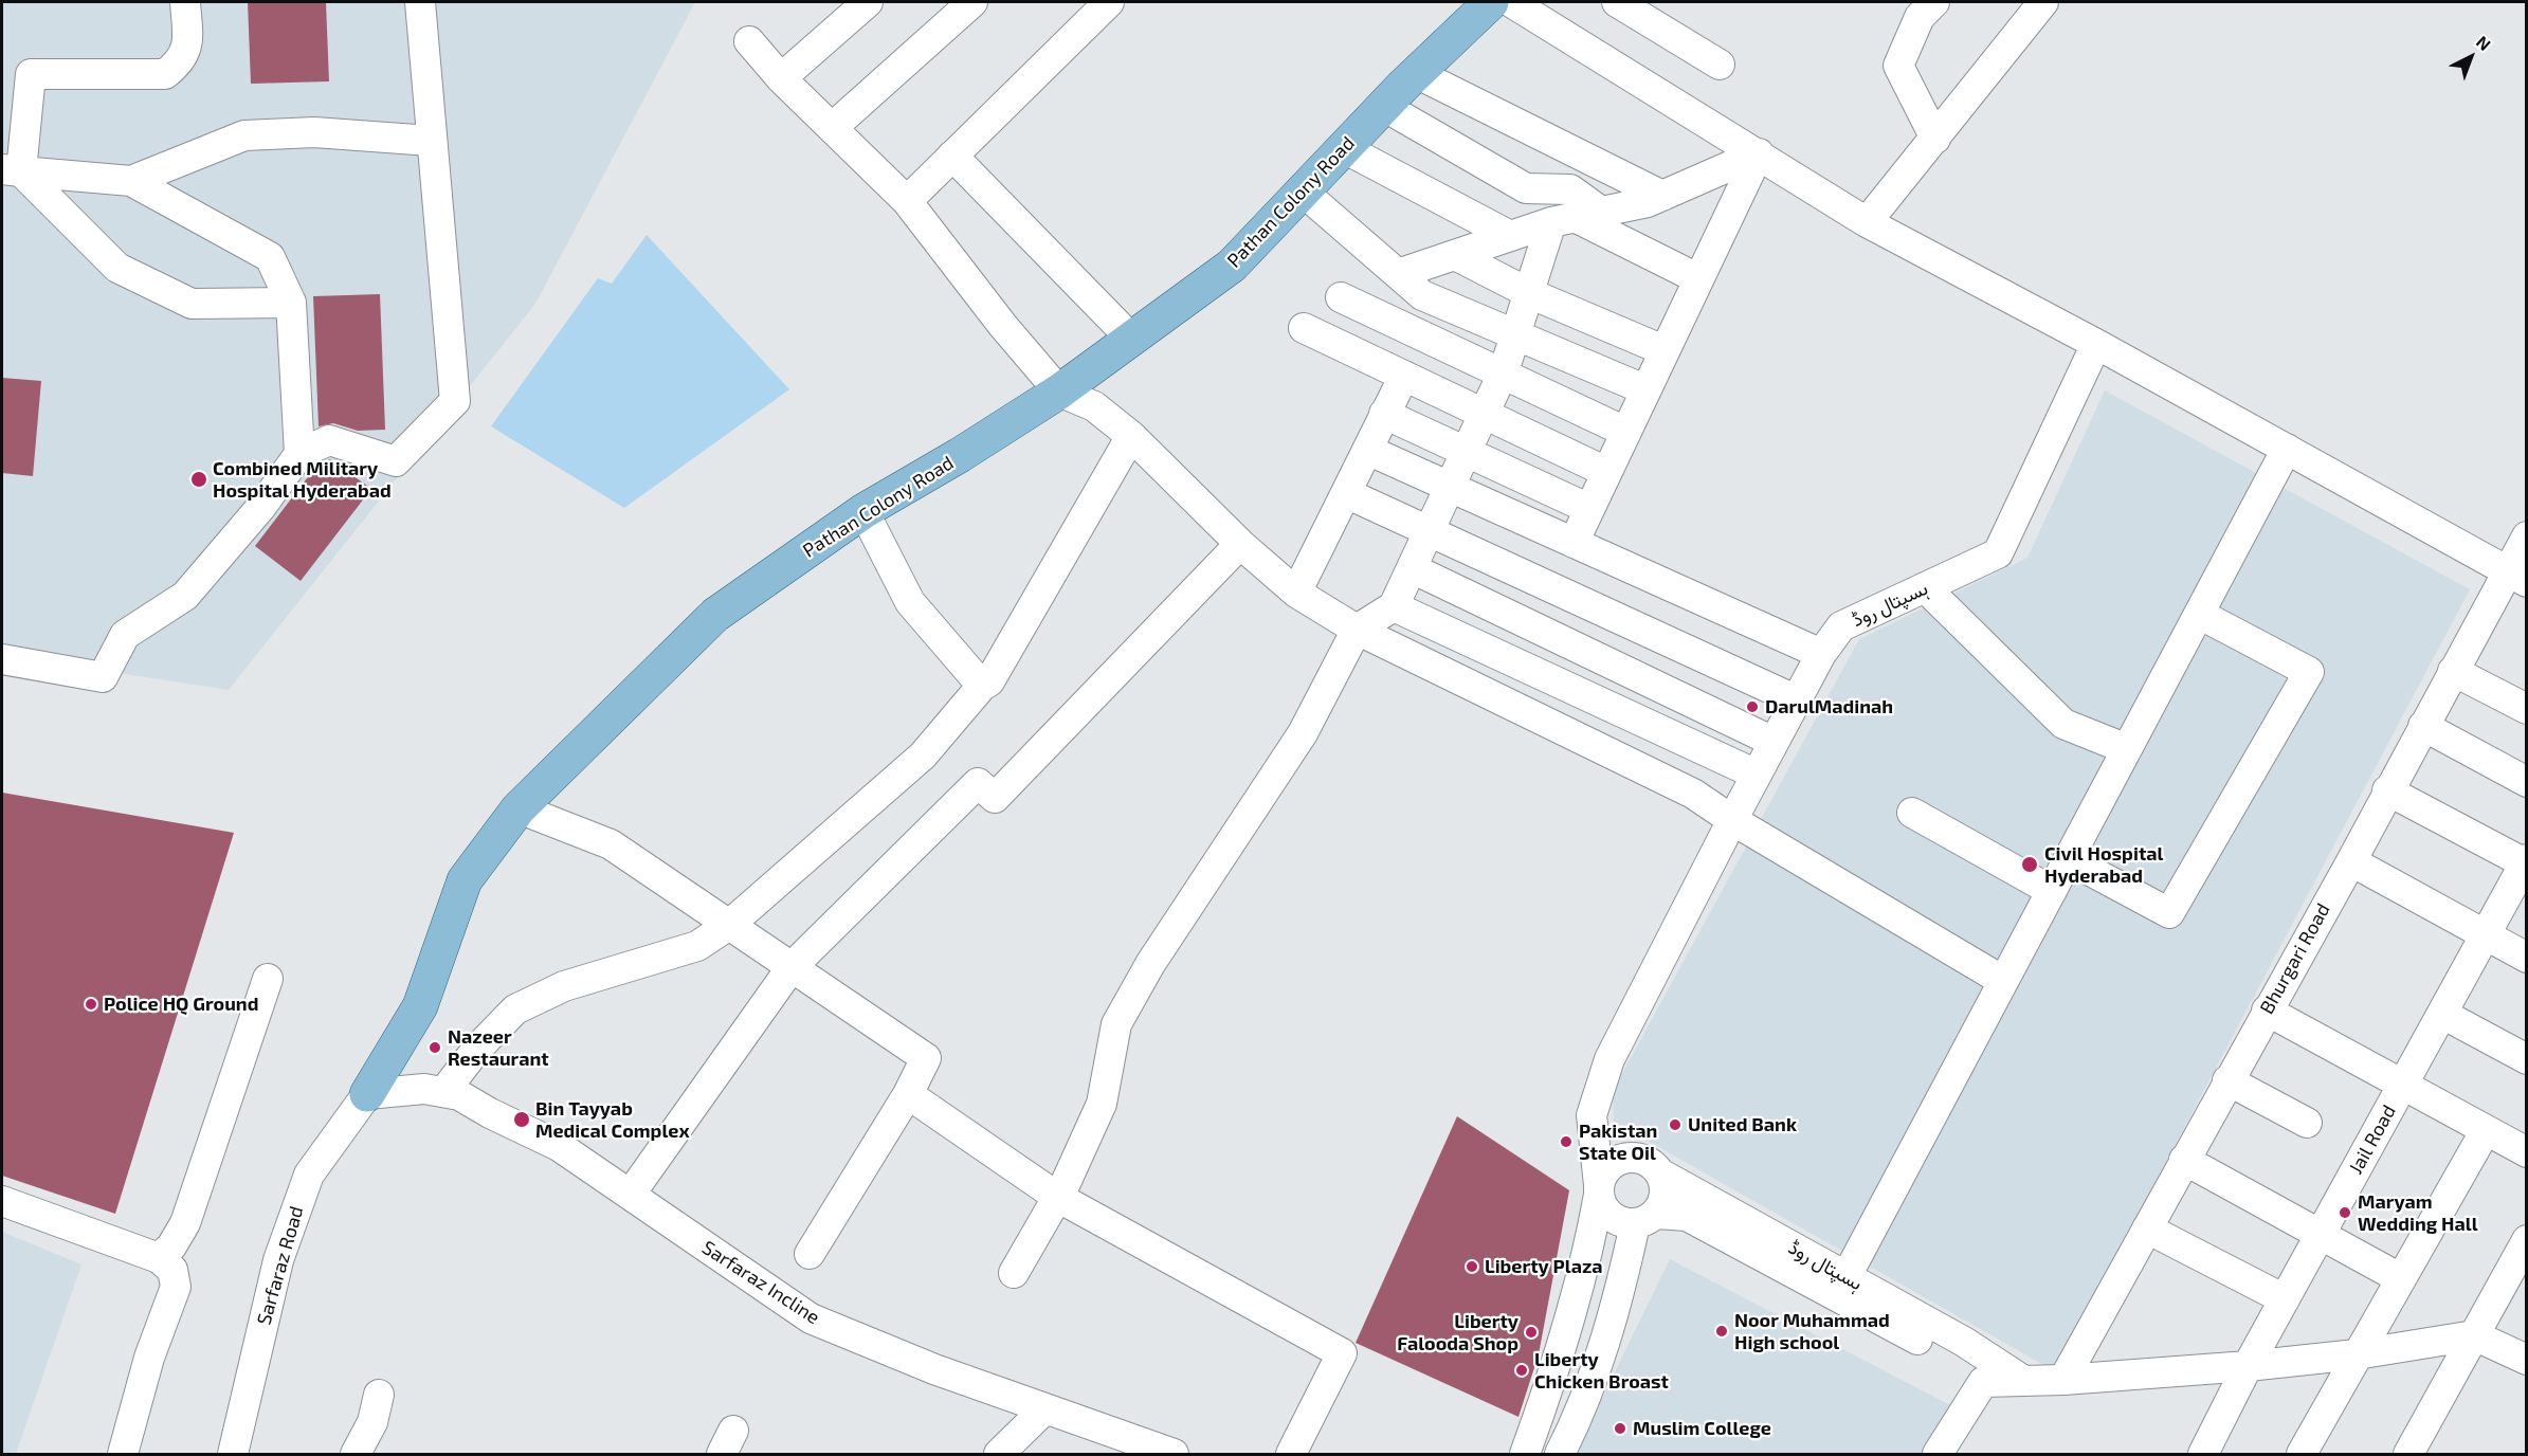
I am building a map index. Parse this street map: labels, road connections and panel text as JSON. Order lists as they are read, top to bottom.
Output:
{
  "streets": {
    "main road": ["Pathan Colony Road"],
    "street": [
      "ہسپتال روڈ",
      "Bhurgari Road",
      "Jail Road",
      "Sarfaraz Road",
      "Sarfaraz Incline"
    ]
  },
  "crossings": [
    ["Pathan Colony Road", "Sarfaraz Road"],
    ["Pathan Colony Road", "Sarfaraz Incline"],
    ["Sarfaraz Road", "Sarfaraz Incline"]
  ],
  "places": [
    "Combined Military Hospital Hyderabad",
    "DarulMadinah",
    "Civil Hospital Hyderabad",
    "Police HQ Ground",
    "Nazeer Restaurant",
    "Bin Tayyab Medical Complex",
    "United Bank",
    "Pakistan State Oil",
    "Maryam Wedding Hall",
    "Liberty Plaza",
    "Noor Muhammad High school",
    "Liberty Falooda Shop",
    "Liberty Chicken Broast",
    "Muslim College"
  ],
  "north": "top right"
}
